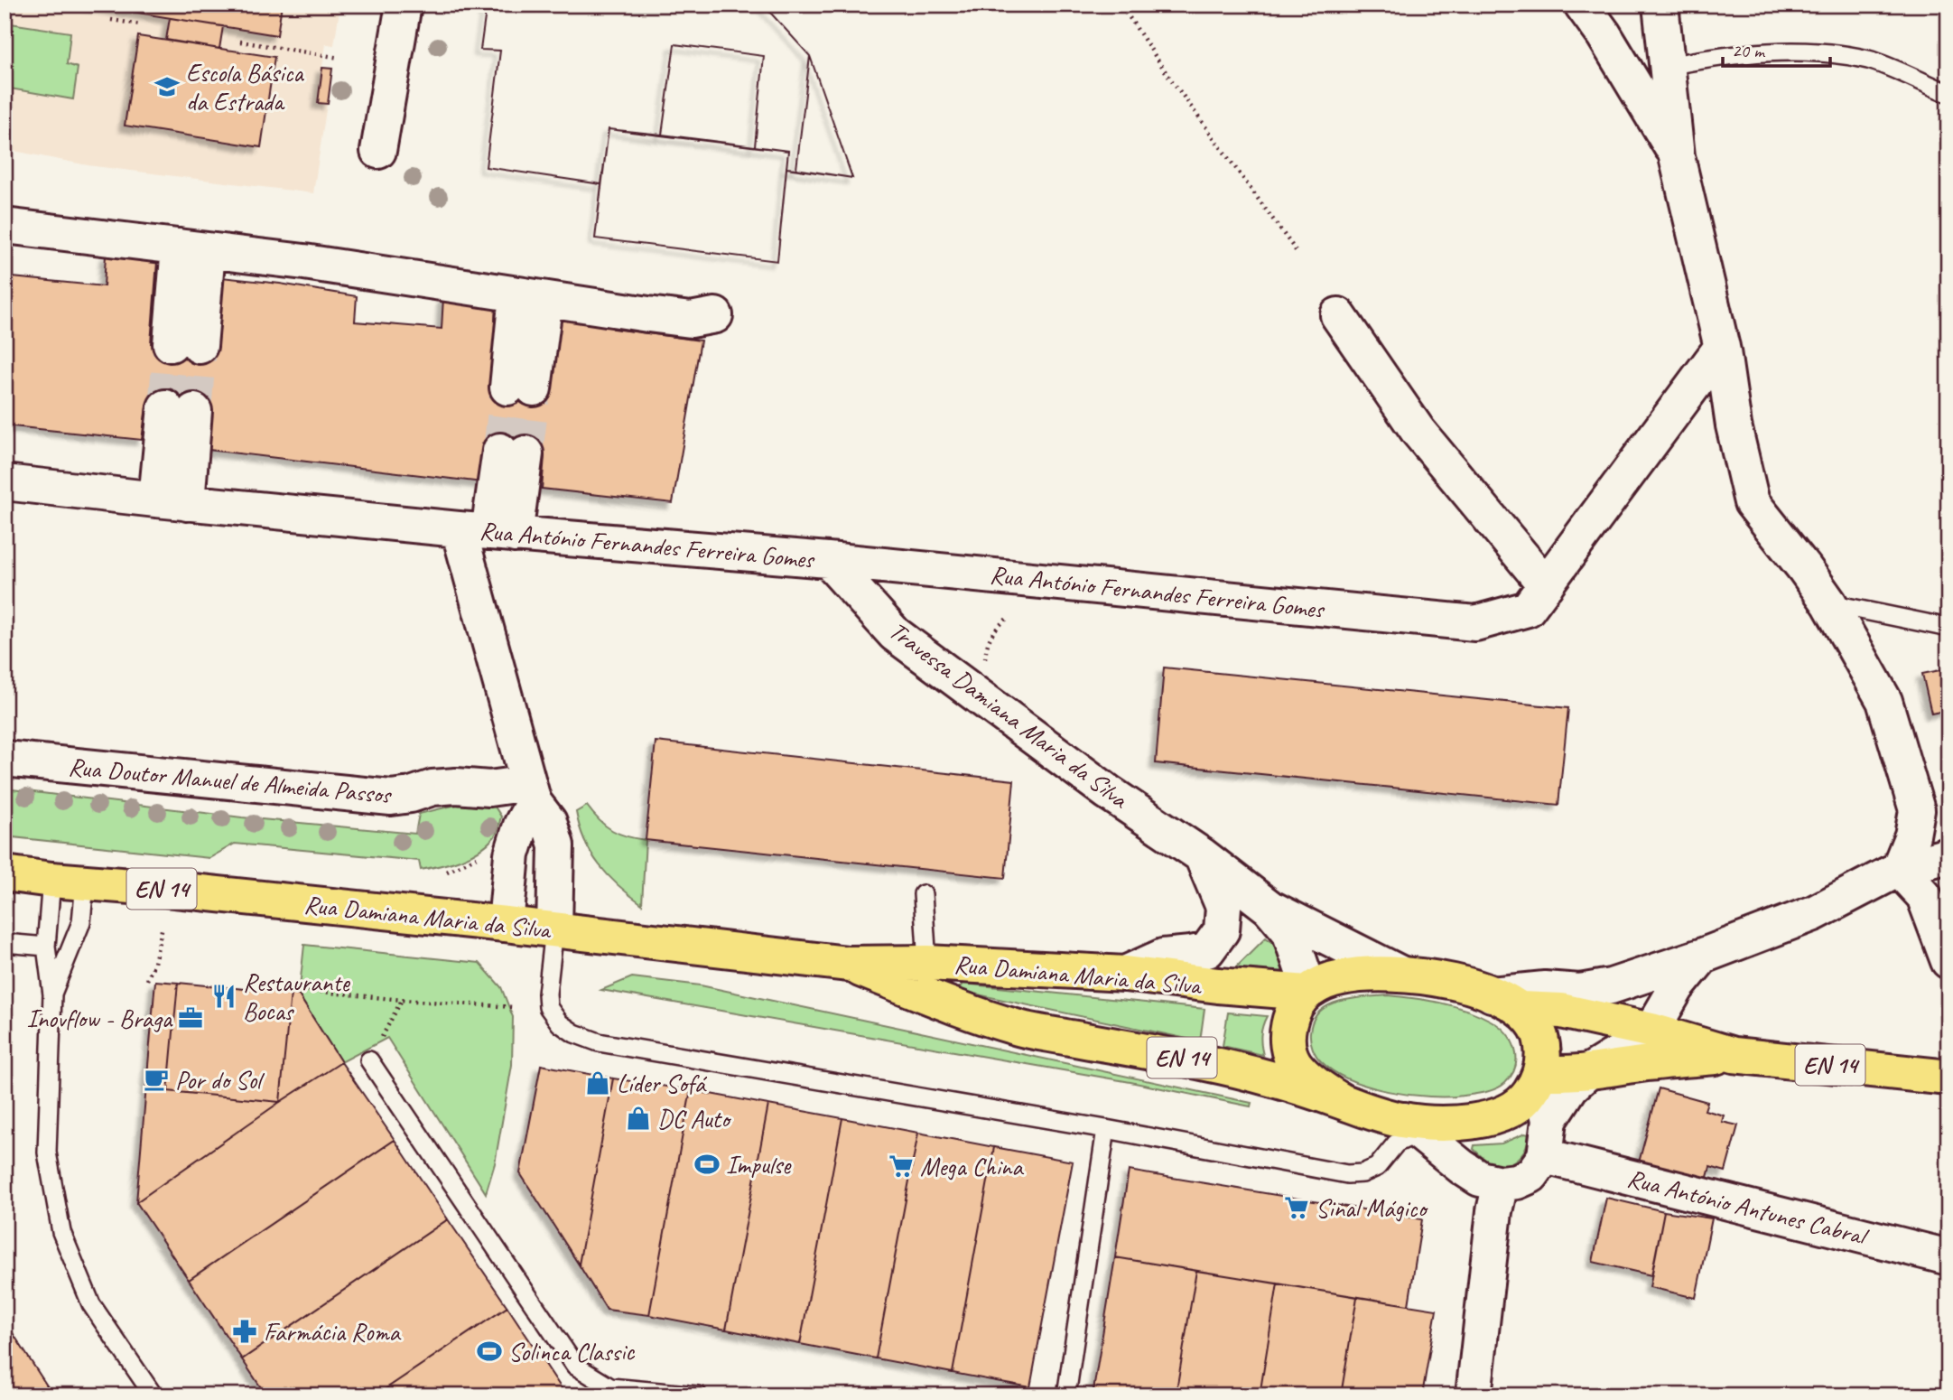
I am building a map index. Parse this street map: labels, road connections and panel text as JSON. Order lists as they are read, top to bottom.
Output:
{
  "streets": {
    "main road": ["EN 14", "Rua Damiana Maria da Silva"],
    "street": [
      "Rua António Fernandes Ferreira Gomes",
      "Travessa Damiana Maria da Silva",
      "Rua Doutor Manuel de Almeida Passos",
      "Rua António Antunes Cabral"
    ]
  },
  "crossings": [
    ["Rua António Fernandes Ferreira Gomes", "Travessa Damiana Maria da Silva"],
    ["Rua António Fernandes Ferreira Gomes", "Rua Doutor Manuel de Almeida Passos"],
    ["Rua António Fernandes Ferreira Gomes", "Rua Damiana Maria da Silva"],
    ["Travessa Damiana Maria da Silva", "Rua Damiana Maria da Silva"]
  ],
  "places": {
    "school or university": ["Escola Básica da Estrada"],
    "restaurant": ["Restaurante Bocas"],
    "office": ["Inovflow - Braga"],
    "cafe": ["Por do Sol"],
    "shop": ["Líder Sofá", "DC Auto"],
    "sports": ["Impulse", "Solinca Classic"],
    "supermarket": ["Mega China", "Sinal Mágico"],
    "pharmacy": ["Farmácia Roma"]
  },
  "scale_bar": "20 m"
}
